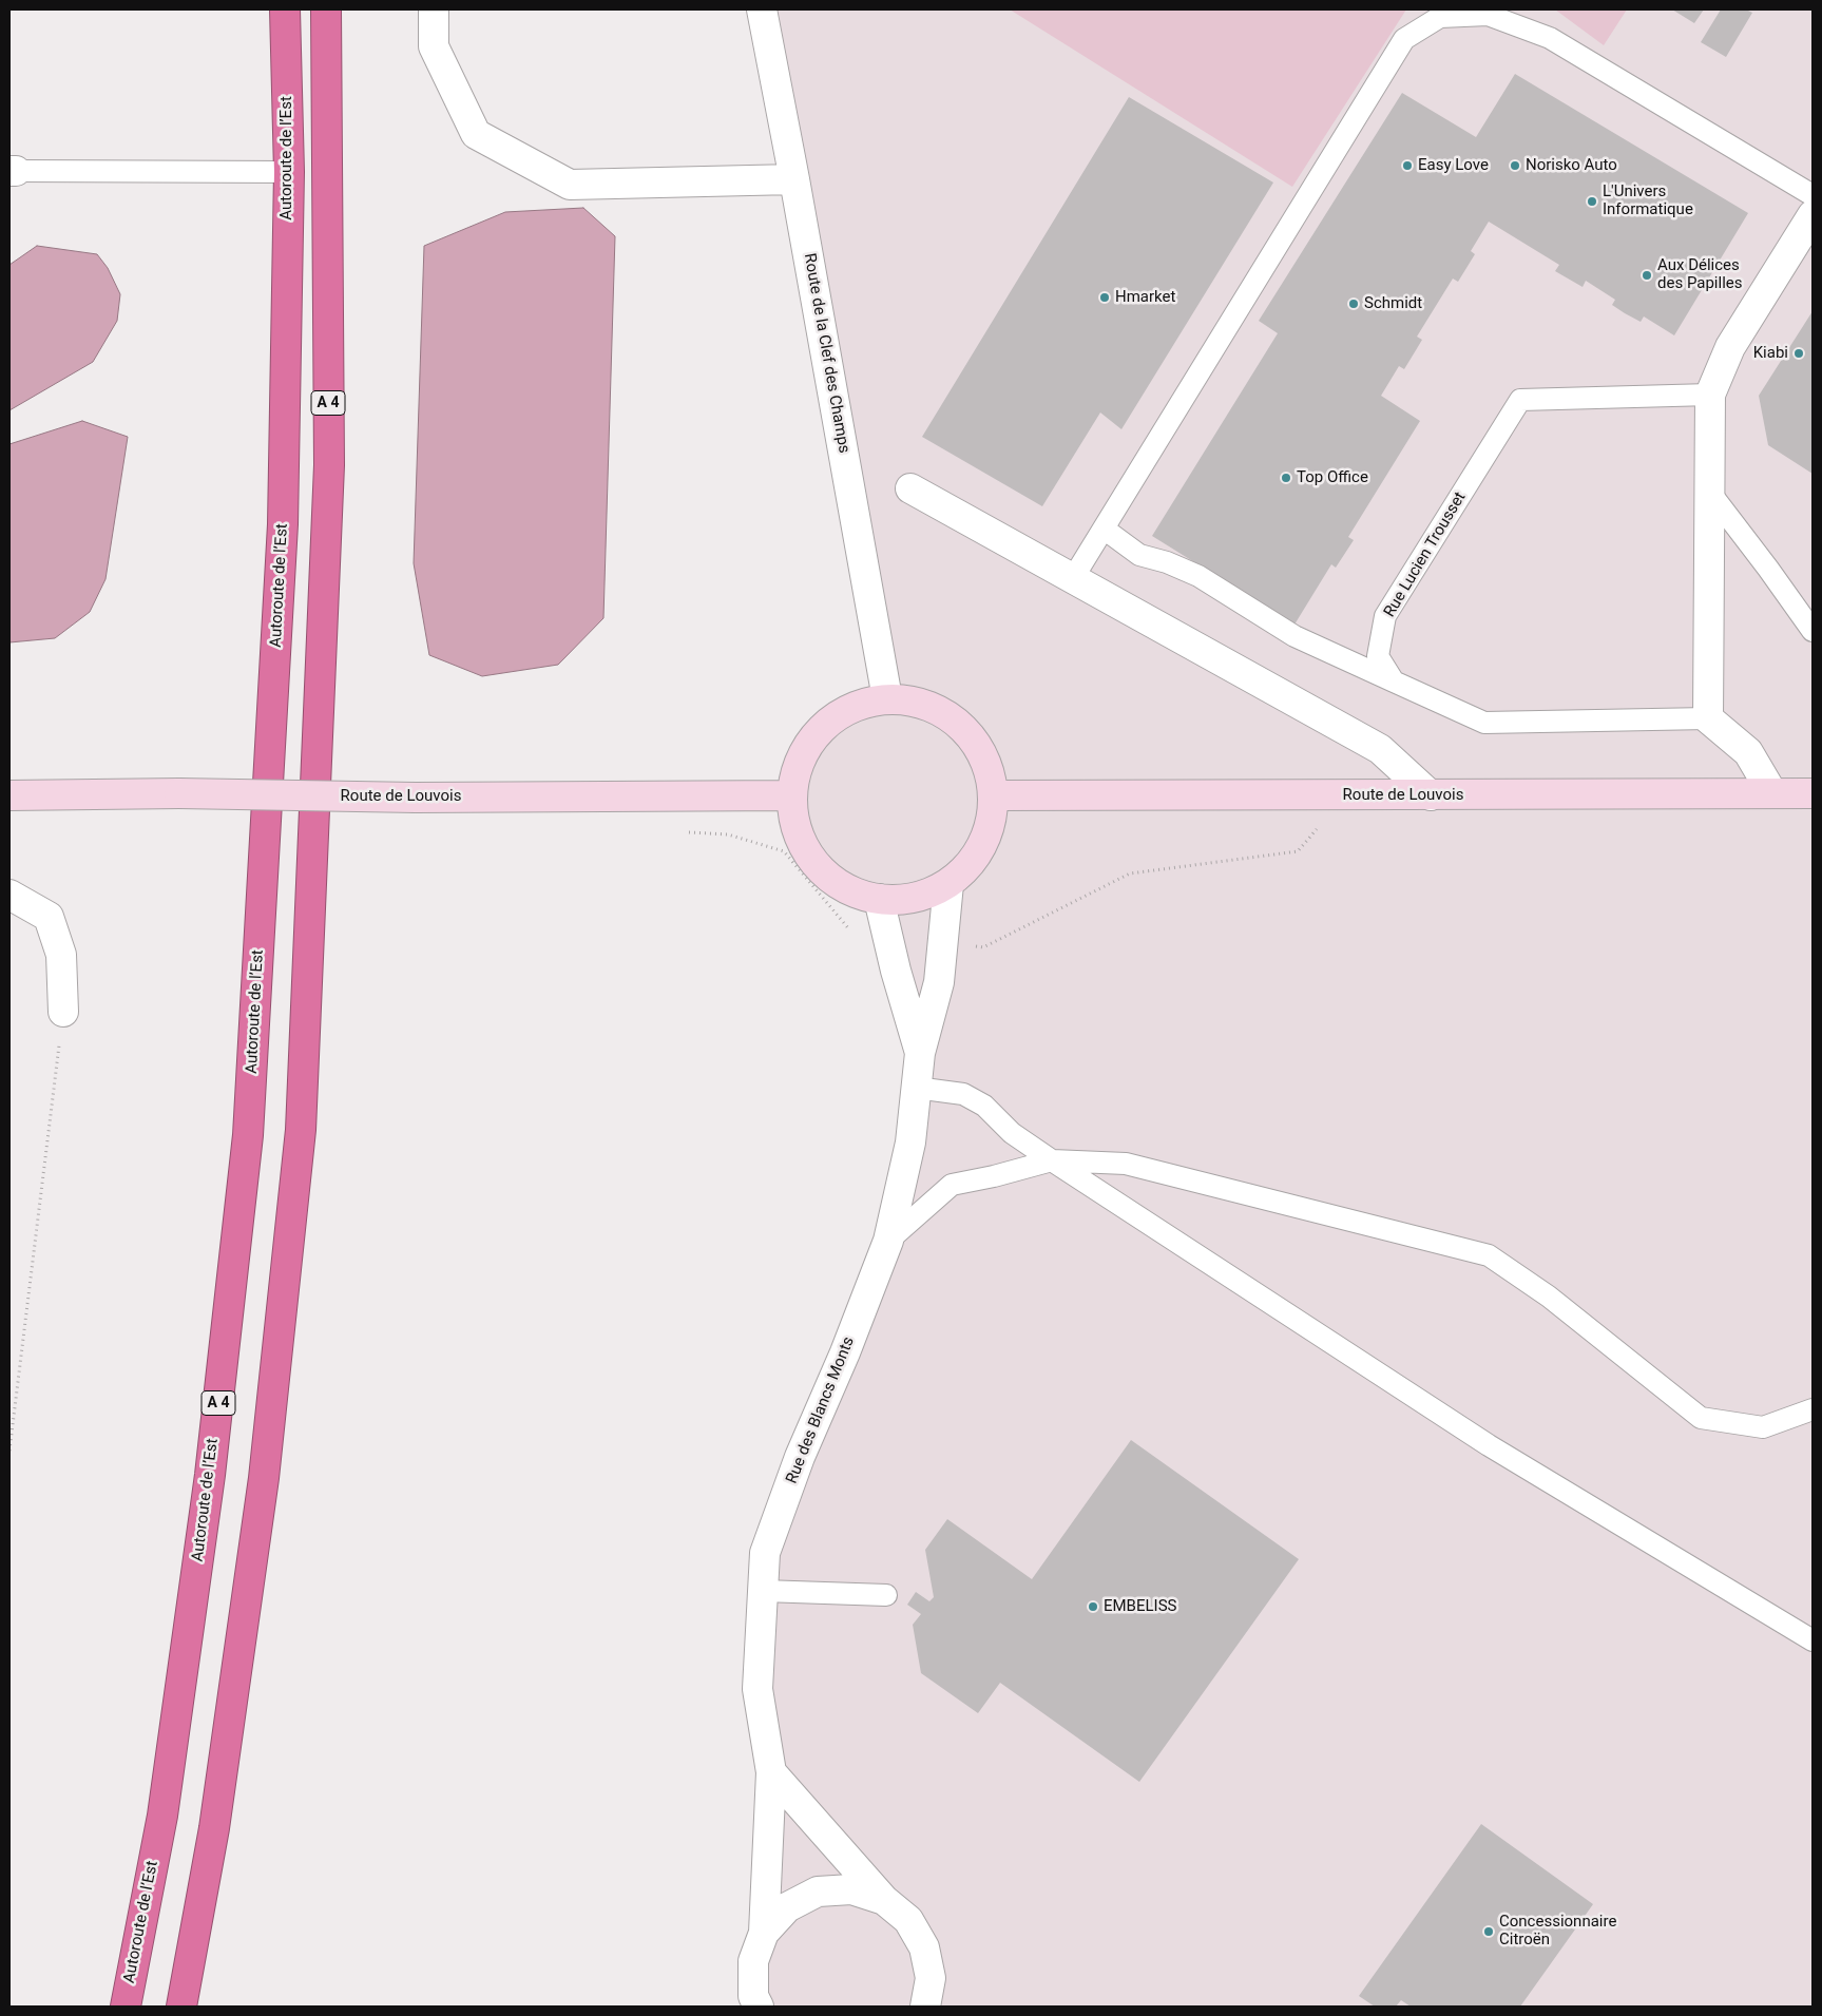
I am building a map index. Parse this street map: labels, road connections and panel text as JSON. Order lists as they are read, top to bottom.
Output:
{
  "streets": {
    "highway": ["Autoroute de l’Est", "A 4"],
    "main road": ["Route de Louvois"],
    "street": ["Route de la Clef des Champs", "Rue des Blancs Monts"],
    "lane": ["Rue Lucien Trousset"]
  },
  "places": [
    "Easy Love",
    "Norisko Auto",
    "L'Univers Informatique",
    "Aux Délices des Papilles",
    "Hmarket",
    "Schmidt",
    "Kiabi",
    "Top Office",
    "EMBELISS",
    "Concessionnaire Citroën"
  ]
}
